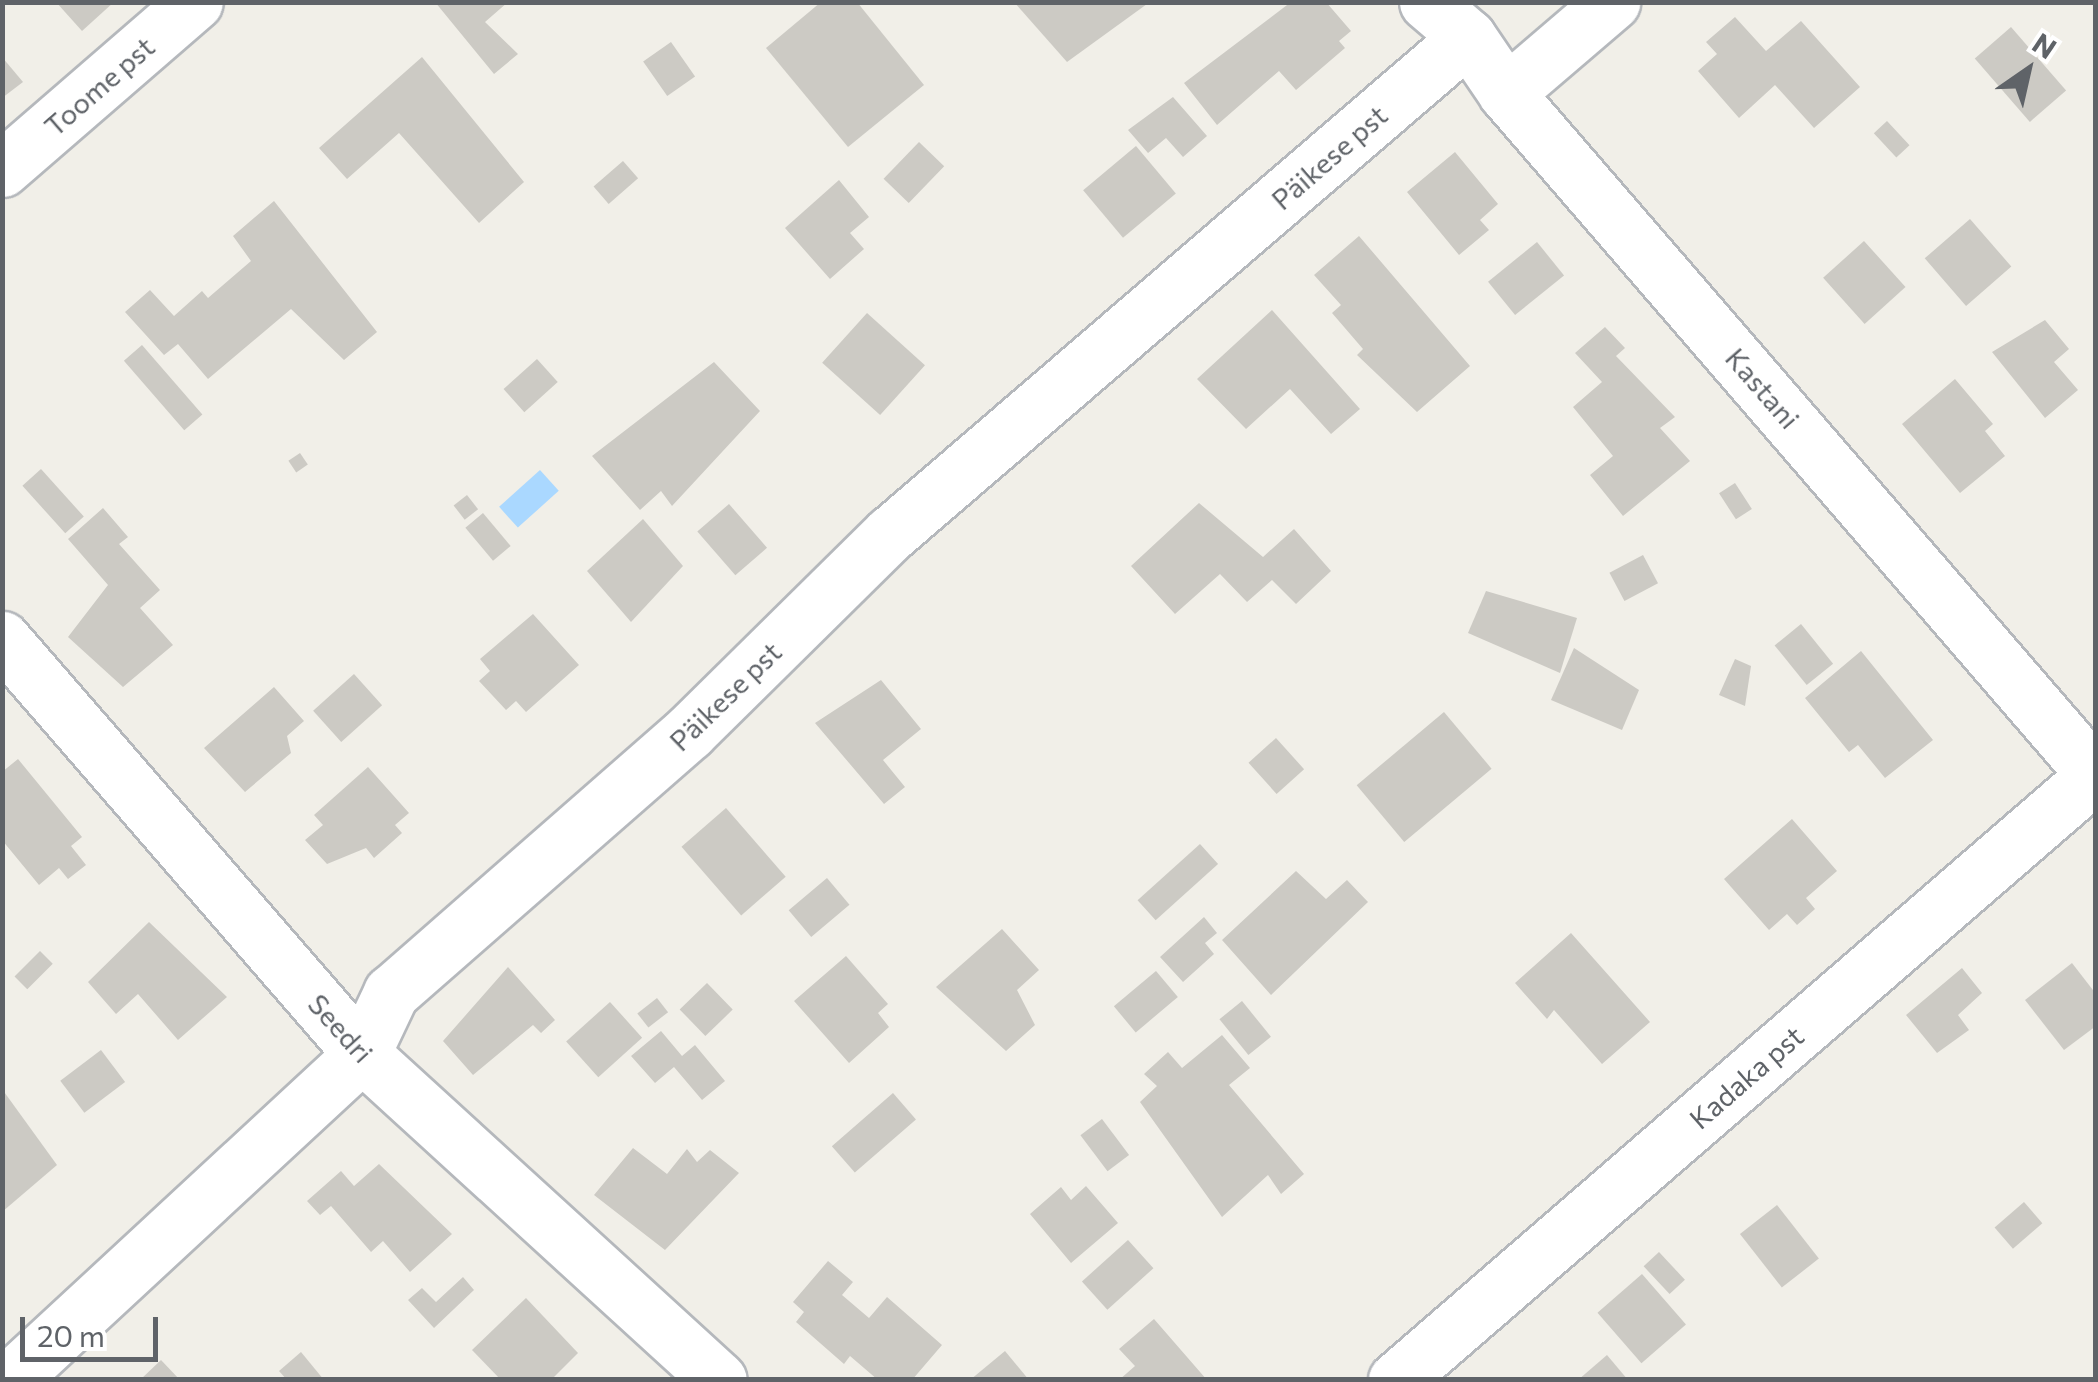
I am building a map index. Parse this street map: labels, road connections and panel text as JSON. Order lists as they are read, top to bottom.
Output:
{
  "streets": {
    "street": [
      "Toome pst",
      "Päikese pst",
      "Kastani",
      "Seedri",
      "Kadaka pst"
    ]
  },
  "crossings": [
    ["Päikese pst", "Kastani"],
    ["Päikese pst", "Seedri"],
    ["Kastani", "Kadaka pst"]
  ],
  "scale_bar": "20 m",
  "north": "top right"
}
